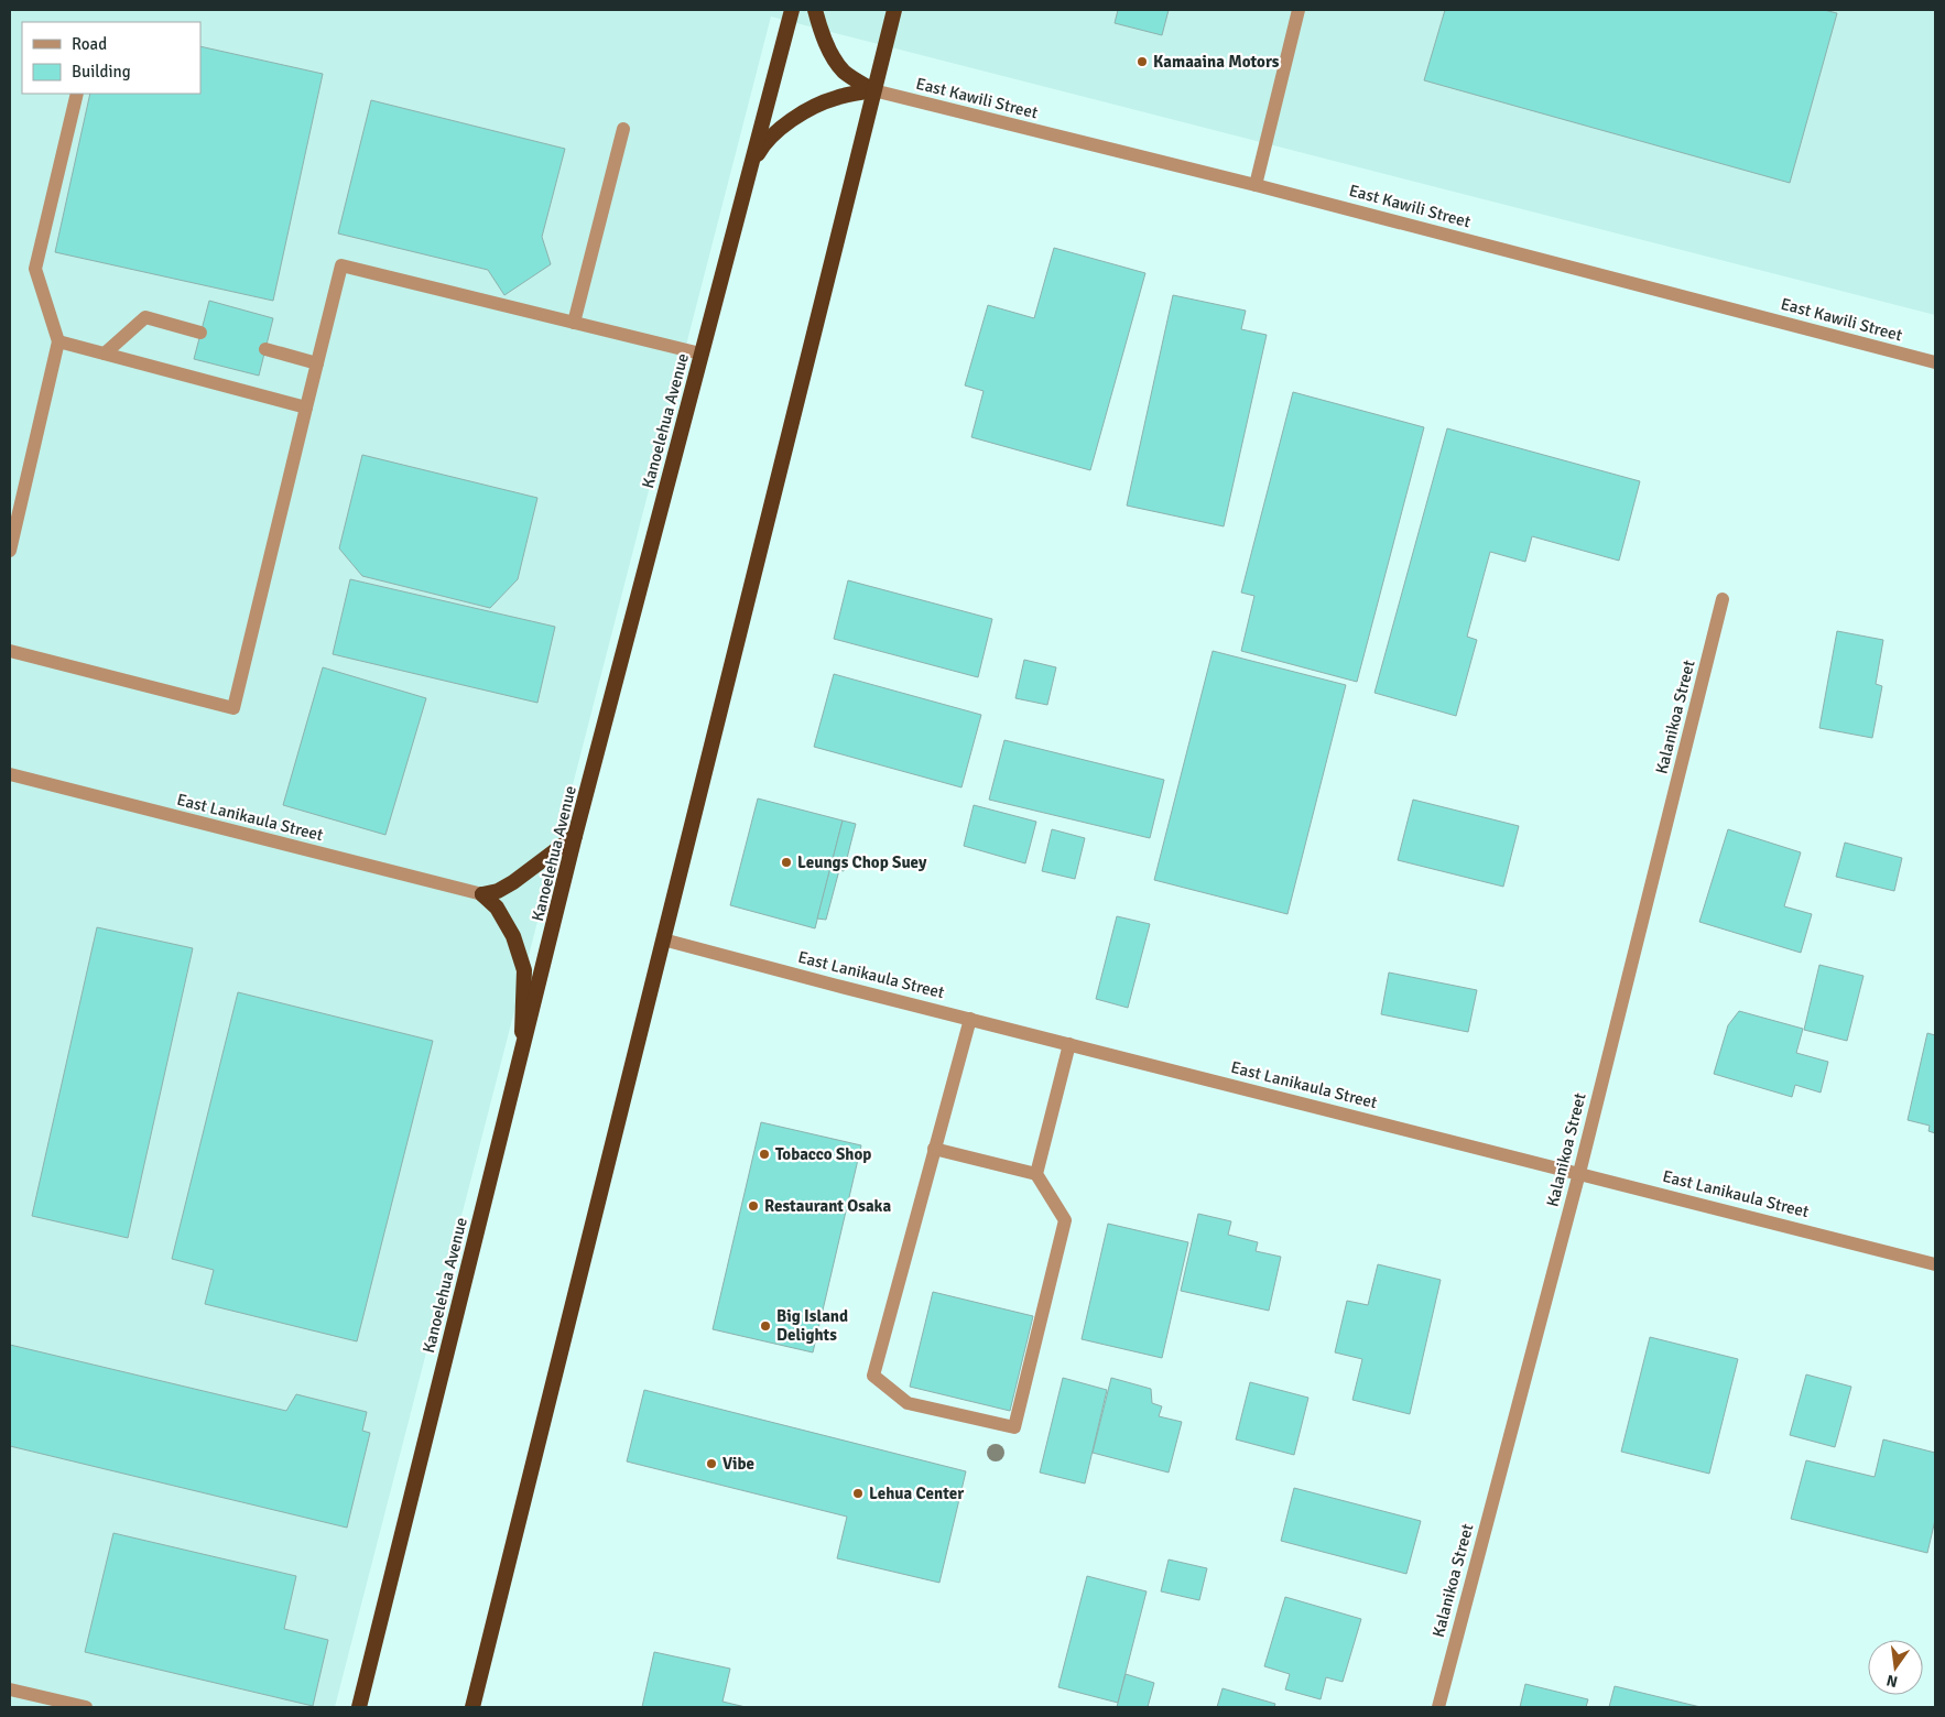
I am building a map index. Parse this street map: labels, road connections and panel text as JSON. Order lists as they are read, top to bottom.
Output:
{
  "streets": {
    "highway": ["Kanoelehua Avenue"],
    "street": ["East Kawili Street", "Kalanikoa Street", "East Lanikaula Street"]
  },
  "crossings": [
    ["Kalanikoa Street", "East Lanikaula Street"]
  ],
  "places": [
    "Kamaaina Motors",
    "Leungs Chop Suey",
    "Tobacco Shop",
    "Restaurant Osaka",
    "Big Island Delights",
    "Vibe",
    "Lehua Center"
  ],
  "legend": ["Road", "Building"],
  "north": "bottom"
}
